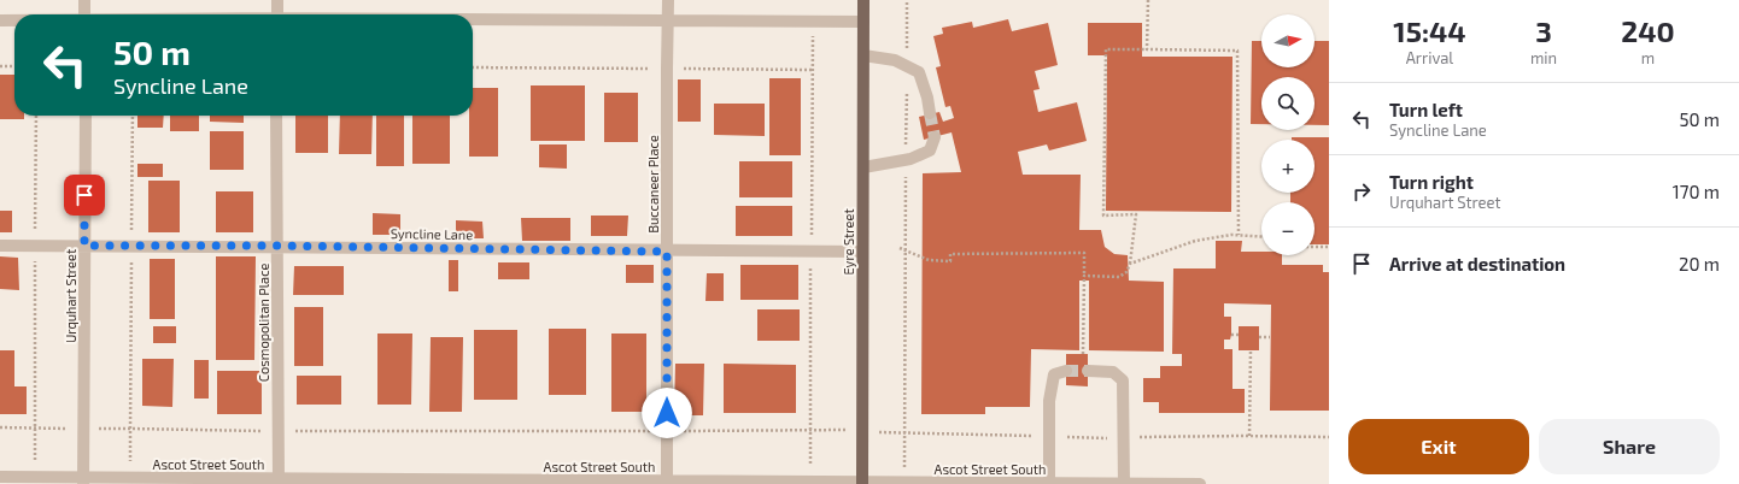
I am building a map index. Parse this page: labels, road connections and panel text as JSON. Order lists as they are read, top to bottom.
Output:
{
  "streets": {
    "main road": ["Eyre Street"],
    "street": [
      "Buccaneer Place",
      "Syncline Lane",
      "Urquhart Street",
      "Cosmopolitan Place",
      "Ascot Street South"
    ]
  },
  "crossings": [
    ["Buccaneer Place", "Syncline Lane"],
    ["Buccaneer Place", "Ascot Street South"],
    ["Syncline Lane", "Eyre Street"],
    ["Syncline Lane", "Urquhart Street"],
    ["Syncline Lane", "Cosmopolitan Place"],
    ["Eyre Street", "Ascot Street South"],
    ["Urquhart Street", "Ascot Street South"],
    ["Cosmopolitan Place", "Ascot Street South"]
  ],
  "north": "right",
  "page": {
    "eta": [
      "15:44",
      "Arrival",
      "3",
      "min",
      "240",
      "m"
    ],
    "map_buttons": ["+", "−"],
    "turn": ["50 m", "Syncline Lane"],
    "list": [
      {
        "name": "Turn left",
        "note": "Syncline Lane",
        "value": "50 m"
      },
      {
        "name": "Turn right",
        "note": "Urquhart Street",
        "value": "170 m"
      },
      {
        "name": "Arrive at destination",
        "value": "20 m"
      }
    ],
    "buttons": ["Exit", "Share"]
  }
}
